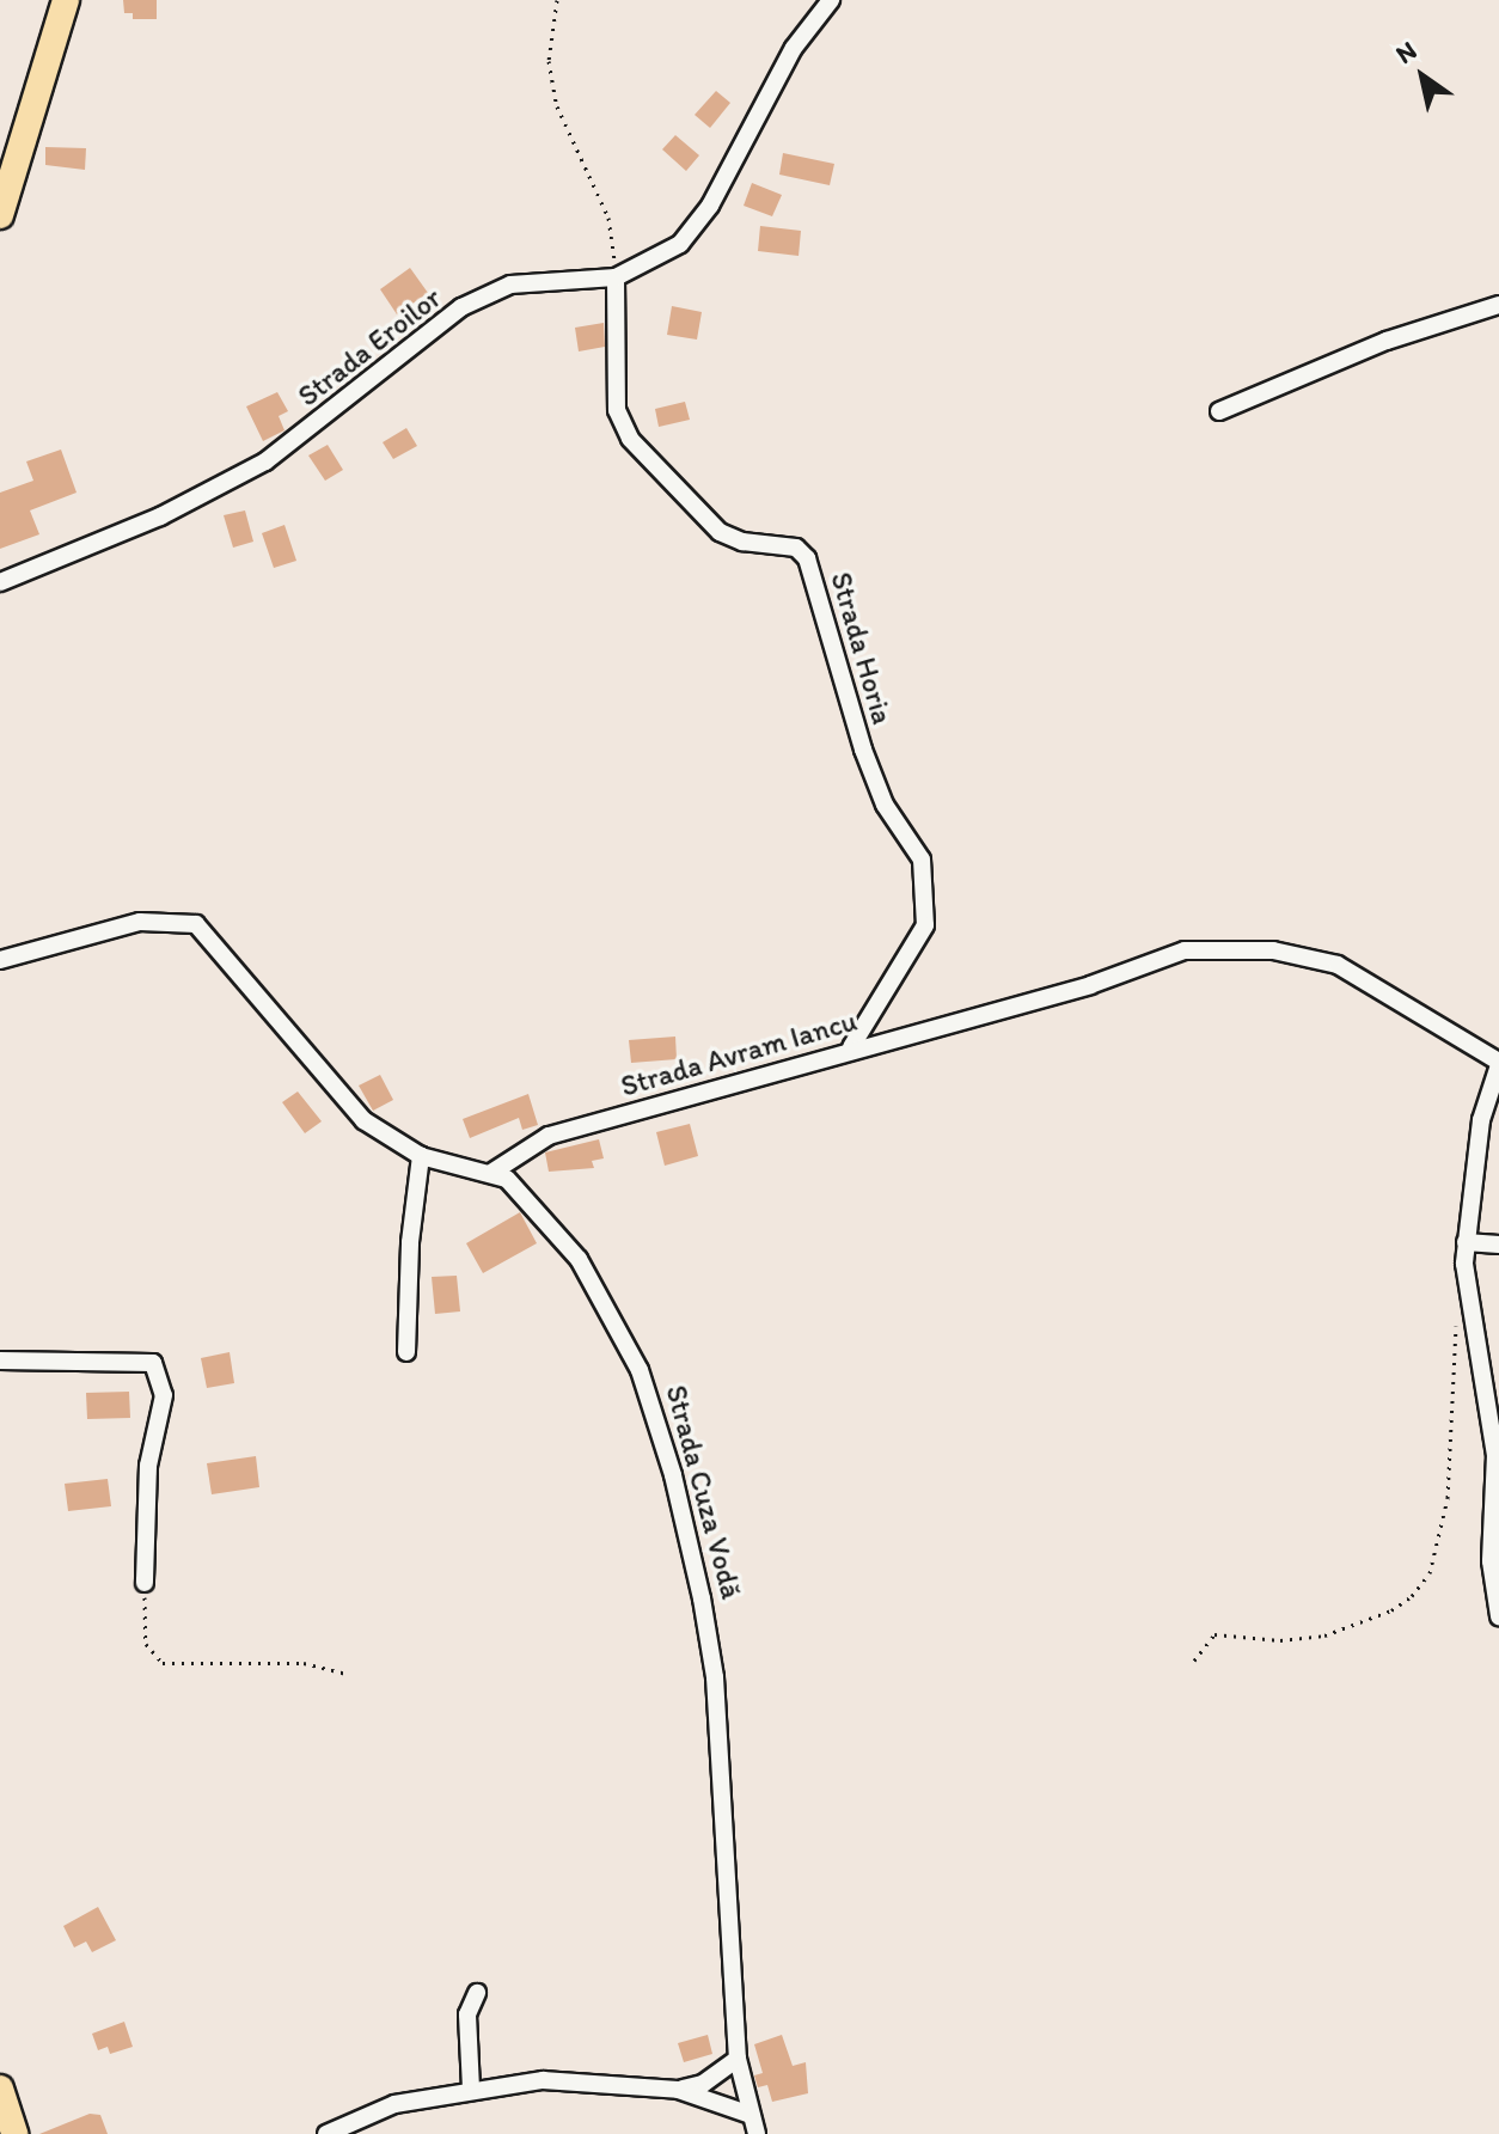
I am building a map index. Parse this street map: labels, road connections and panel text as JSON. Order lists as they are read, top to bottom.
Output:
{
  "streets": {
    "street": [
      "Strada Eroilor",
      "Strada Horia",
      "Strada Avram Iancu",
      "Strada Cuza Vodă"
    ]
  },
  "crossings": [
    ["Strada Eroilor", "Strada Horia"],
    ["Strada Horia", "Strada Avram Iancu"],
    ["Strada Avram Iancu", "Strada Cuza Vodă"]
  ],
  "north": "top left"
}
